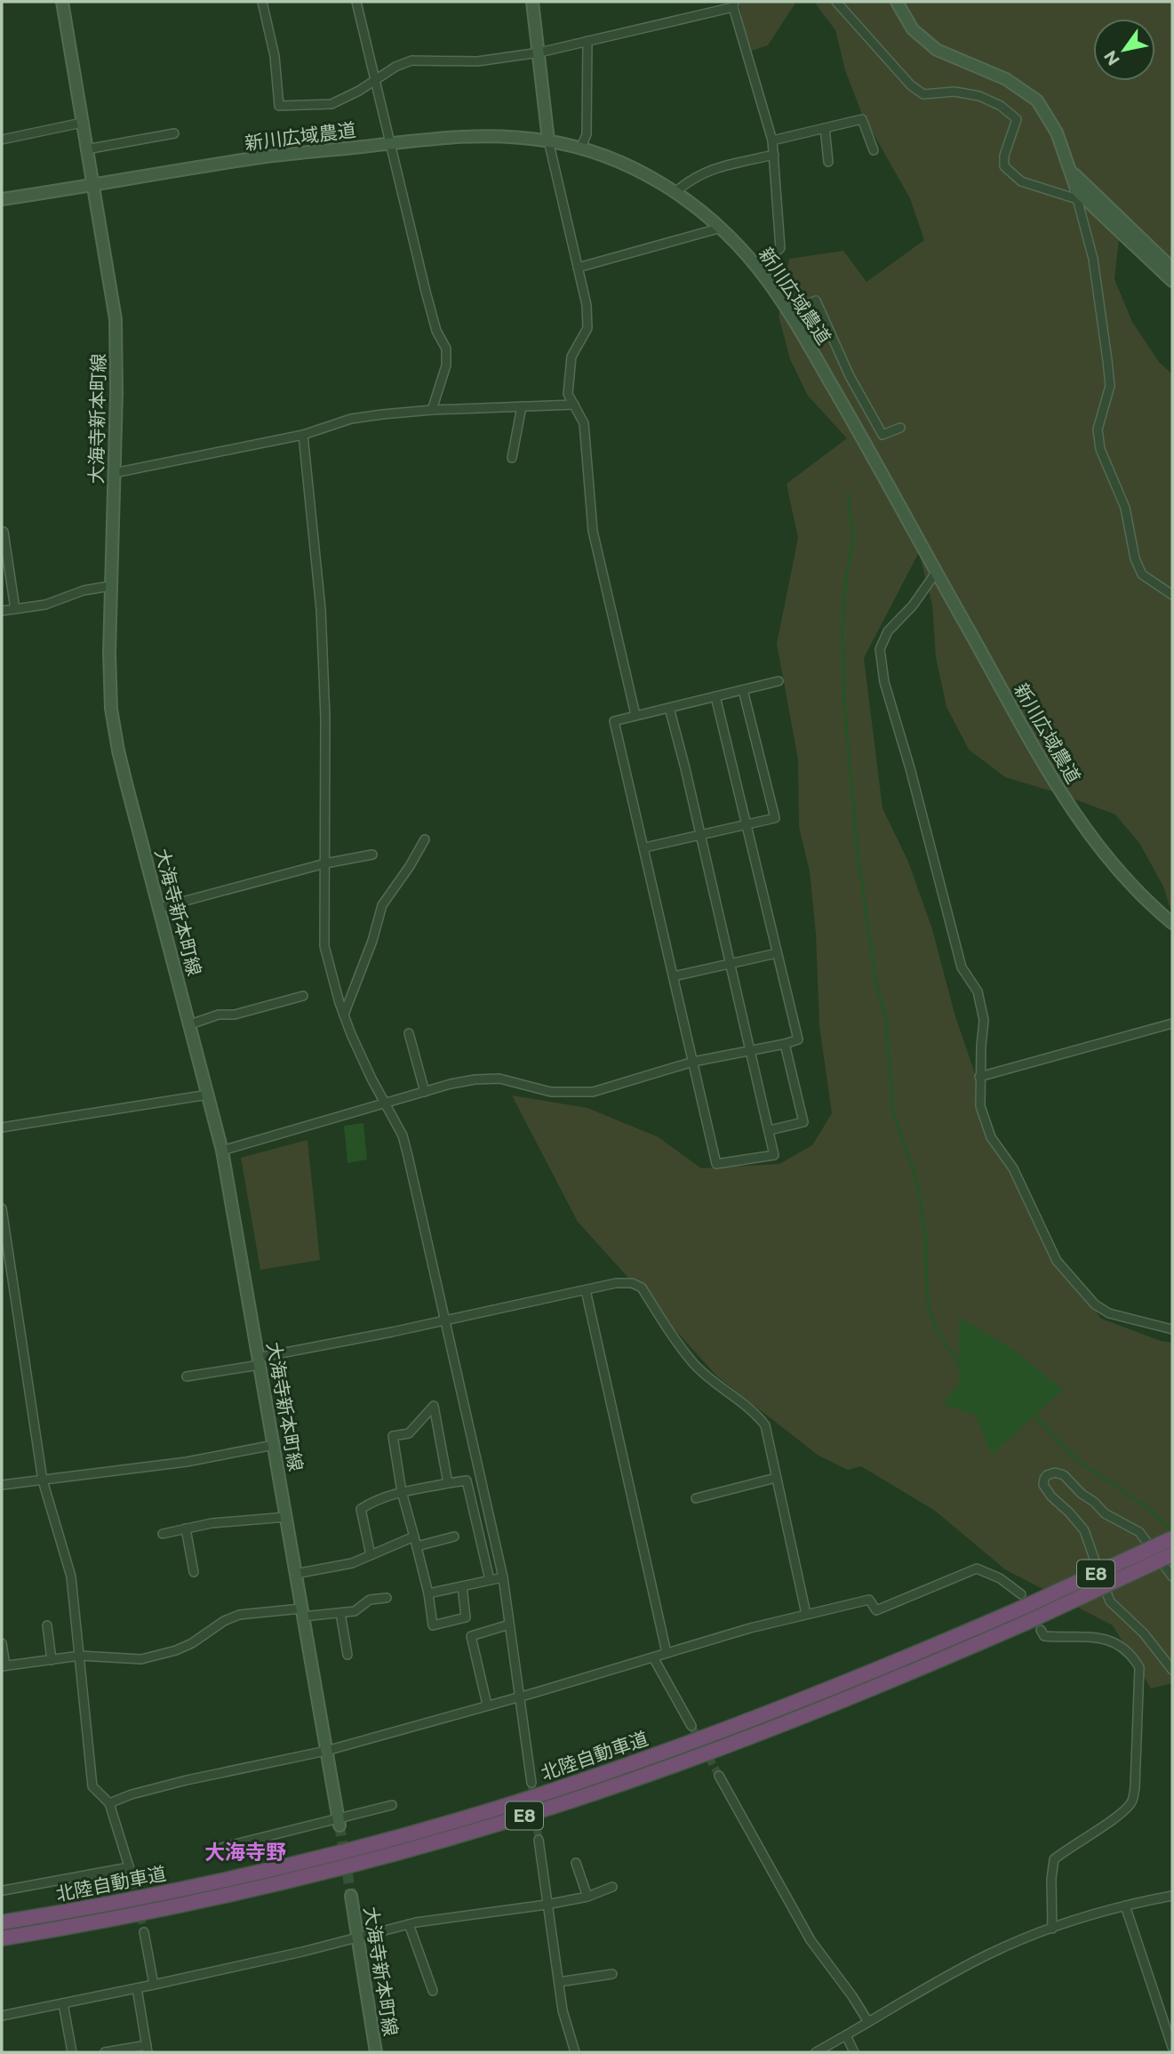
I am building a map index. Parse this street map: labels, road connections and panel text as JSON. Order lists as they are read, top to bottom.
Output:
{
  "streets": {
    "highway": ["E8", "北陸自動車道"],
    "street": ["新川広域農道", "大海寺新本町線"]
  },
  "crossings": [
    ["新川広域農道", "大海寺新本町線"]
  ],
  "districts": ["大海寺野"],
  "north": "bottom left"
}
